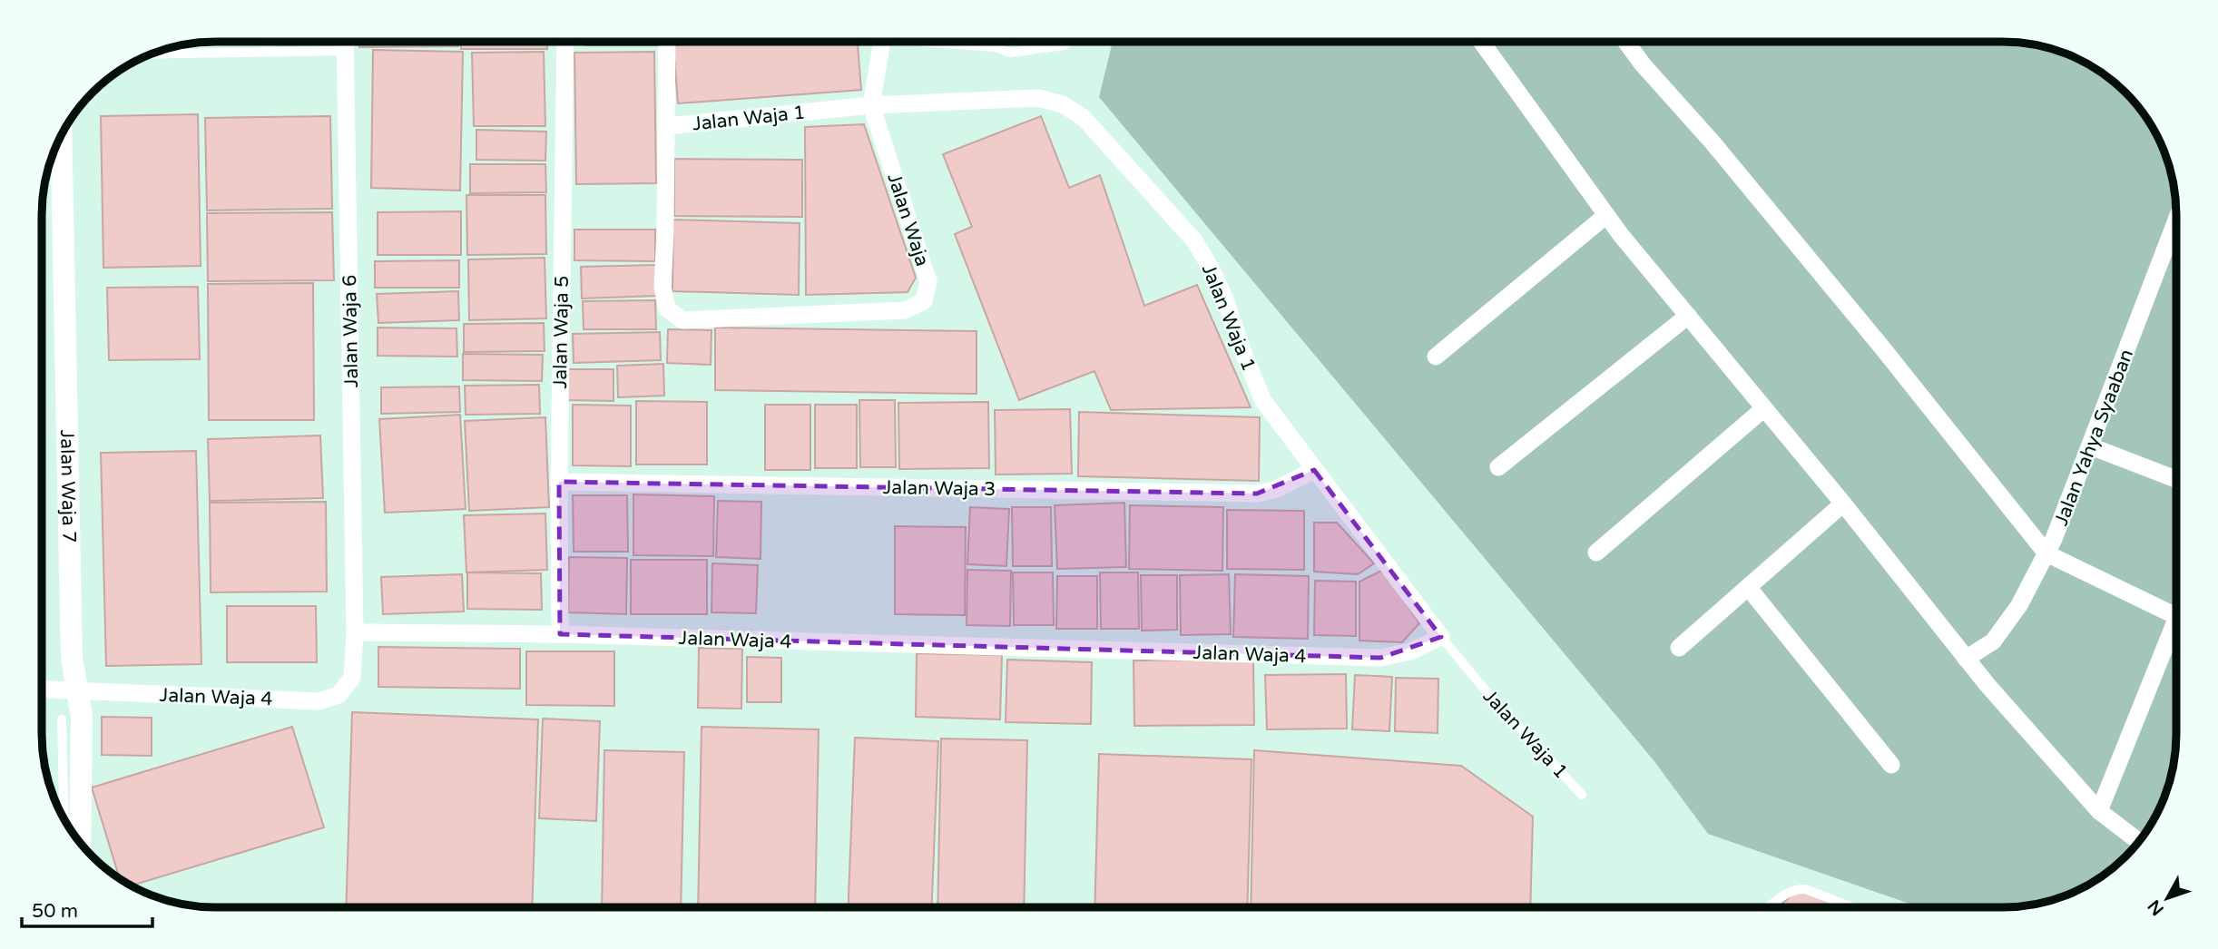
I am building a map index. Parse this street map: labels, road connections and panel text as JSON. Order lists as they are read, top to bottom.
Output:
{
  "streets": {
    "street": [
      "Jalan Waja 1",
      "Jalan Waja",
      "Jalan Waja 6",
      "Jalan Waja 5",
      "Jalan Yahya Syaaban",
      "Jalan Waja 7",
      "Jalan Waja 3",
      "Jalan Waja 4"
    ]
  },
  "crossings": [
    ["Jalan Waja 1", "Jalan Waja"],
    ["Jalan Waja 1", "Jalan Waja 3"],
    ["Jalan Waja 1", "Jalan Waja 4"],
    ["Jalan Waja 6", "Jalan Waja 4"],
    ["Jalan Waja 5", "Jalan Waja 3"],
    ["Jalan Waja 5", "Jalan Waja 4"],
    ["Jalan Waja 7", "Jalan Waja 4"]
  ],
  "scale_bar": "50 m",
  "north": "bottom left"
}
